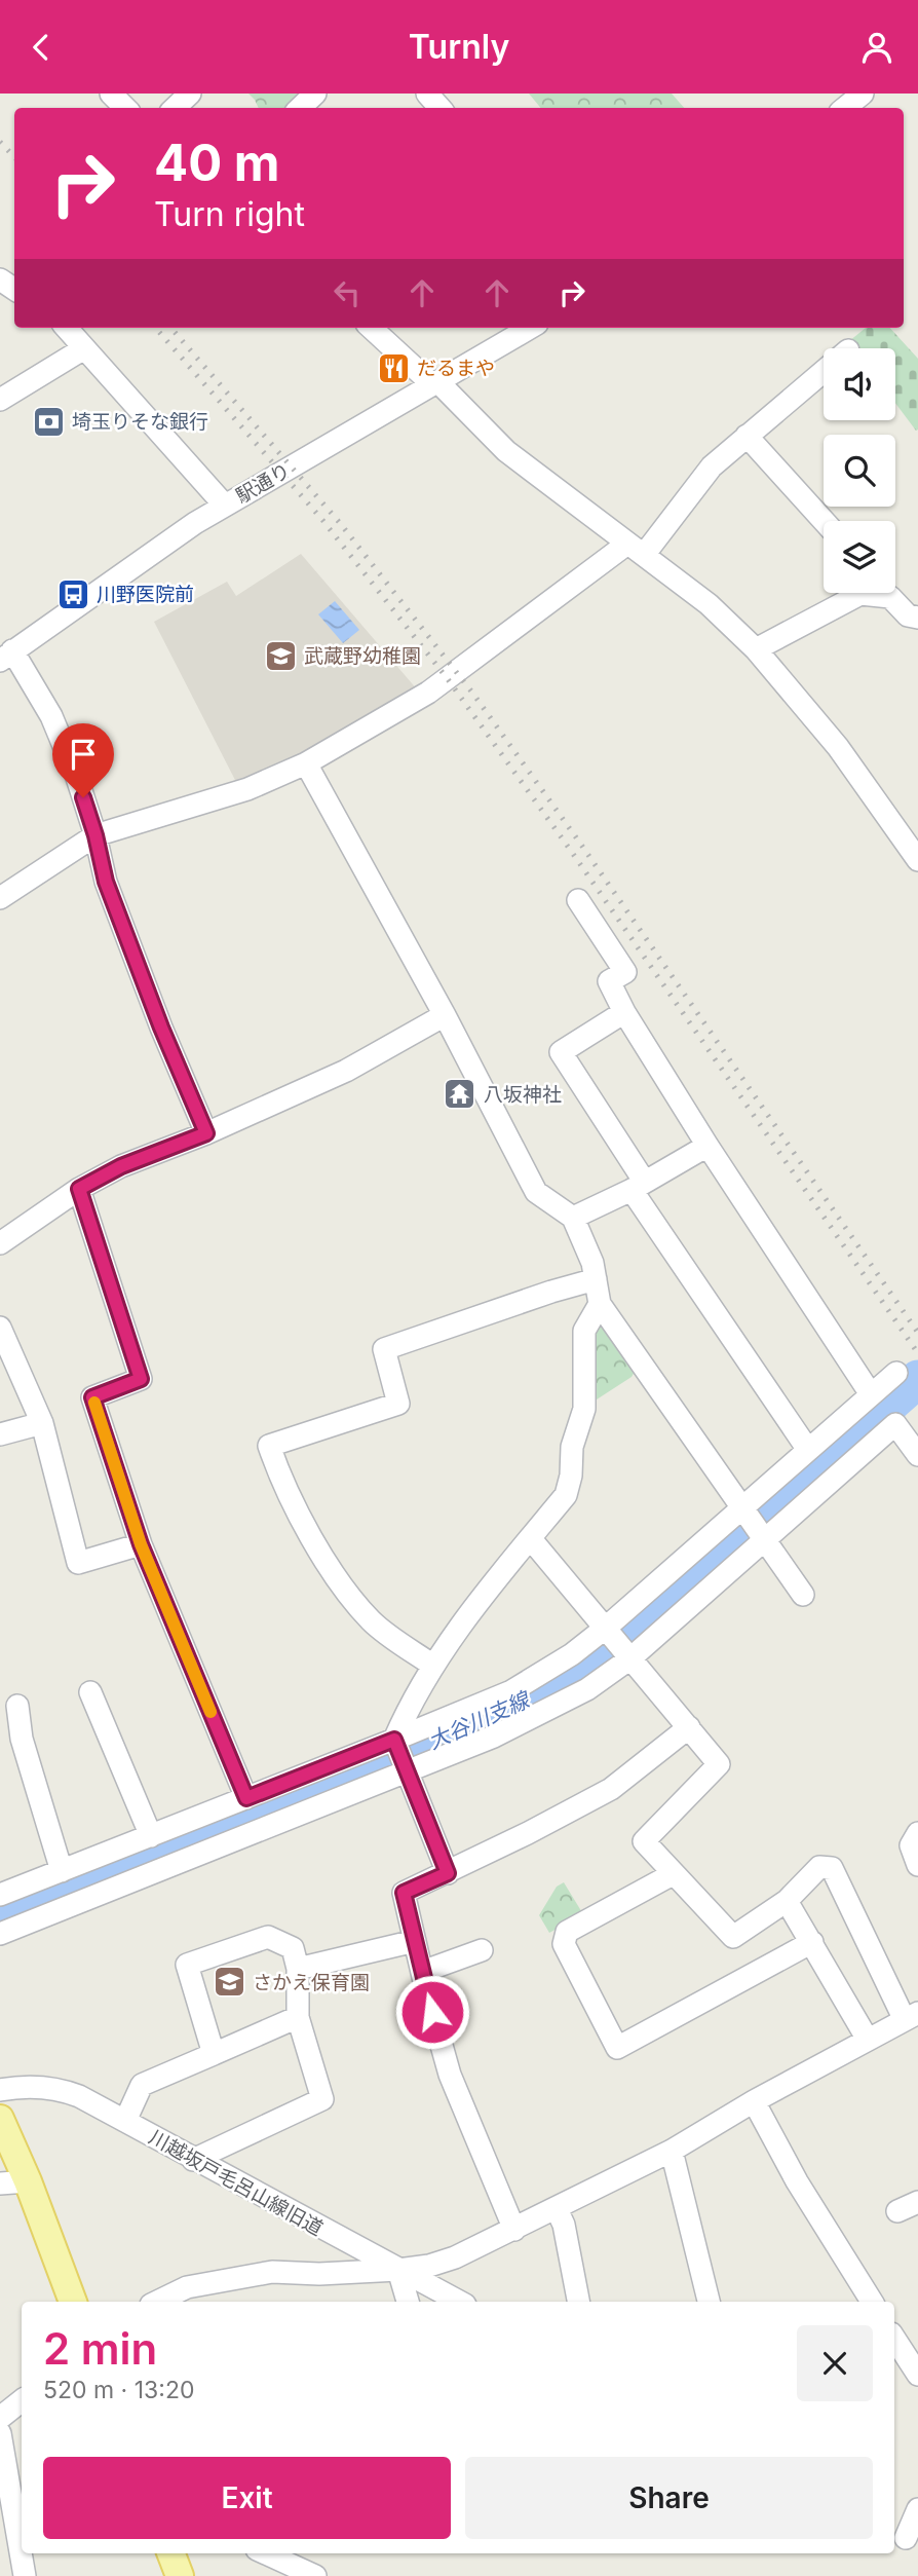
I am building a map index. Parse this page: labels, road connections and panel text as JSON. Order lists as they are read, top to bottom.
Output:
{
  "streets": {
    "street": ["駅通り", "川越坂戸毛呂山線旧道"]
  },
  "water": ["大谷川支線"],
  "places": {
    "restaurant": ["だるまや"],
    "bank": ["埼玉りそな銀行"],
    "bus stop": ["川野医院前"],
    "school or university": ["武蔵野幼稚園", "さかえ保育園"],
    "temple": ["八坂神社"]
  },
  "page": {
    "header": "Turnly",
    "turn": ["40 m", "Turn right"],
    "heading": ["2 min", "520 m · 13:20"],
    "buttons": ["Exit", "Share"]
  }
}
